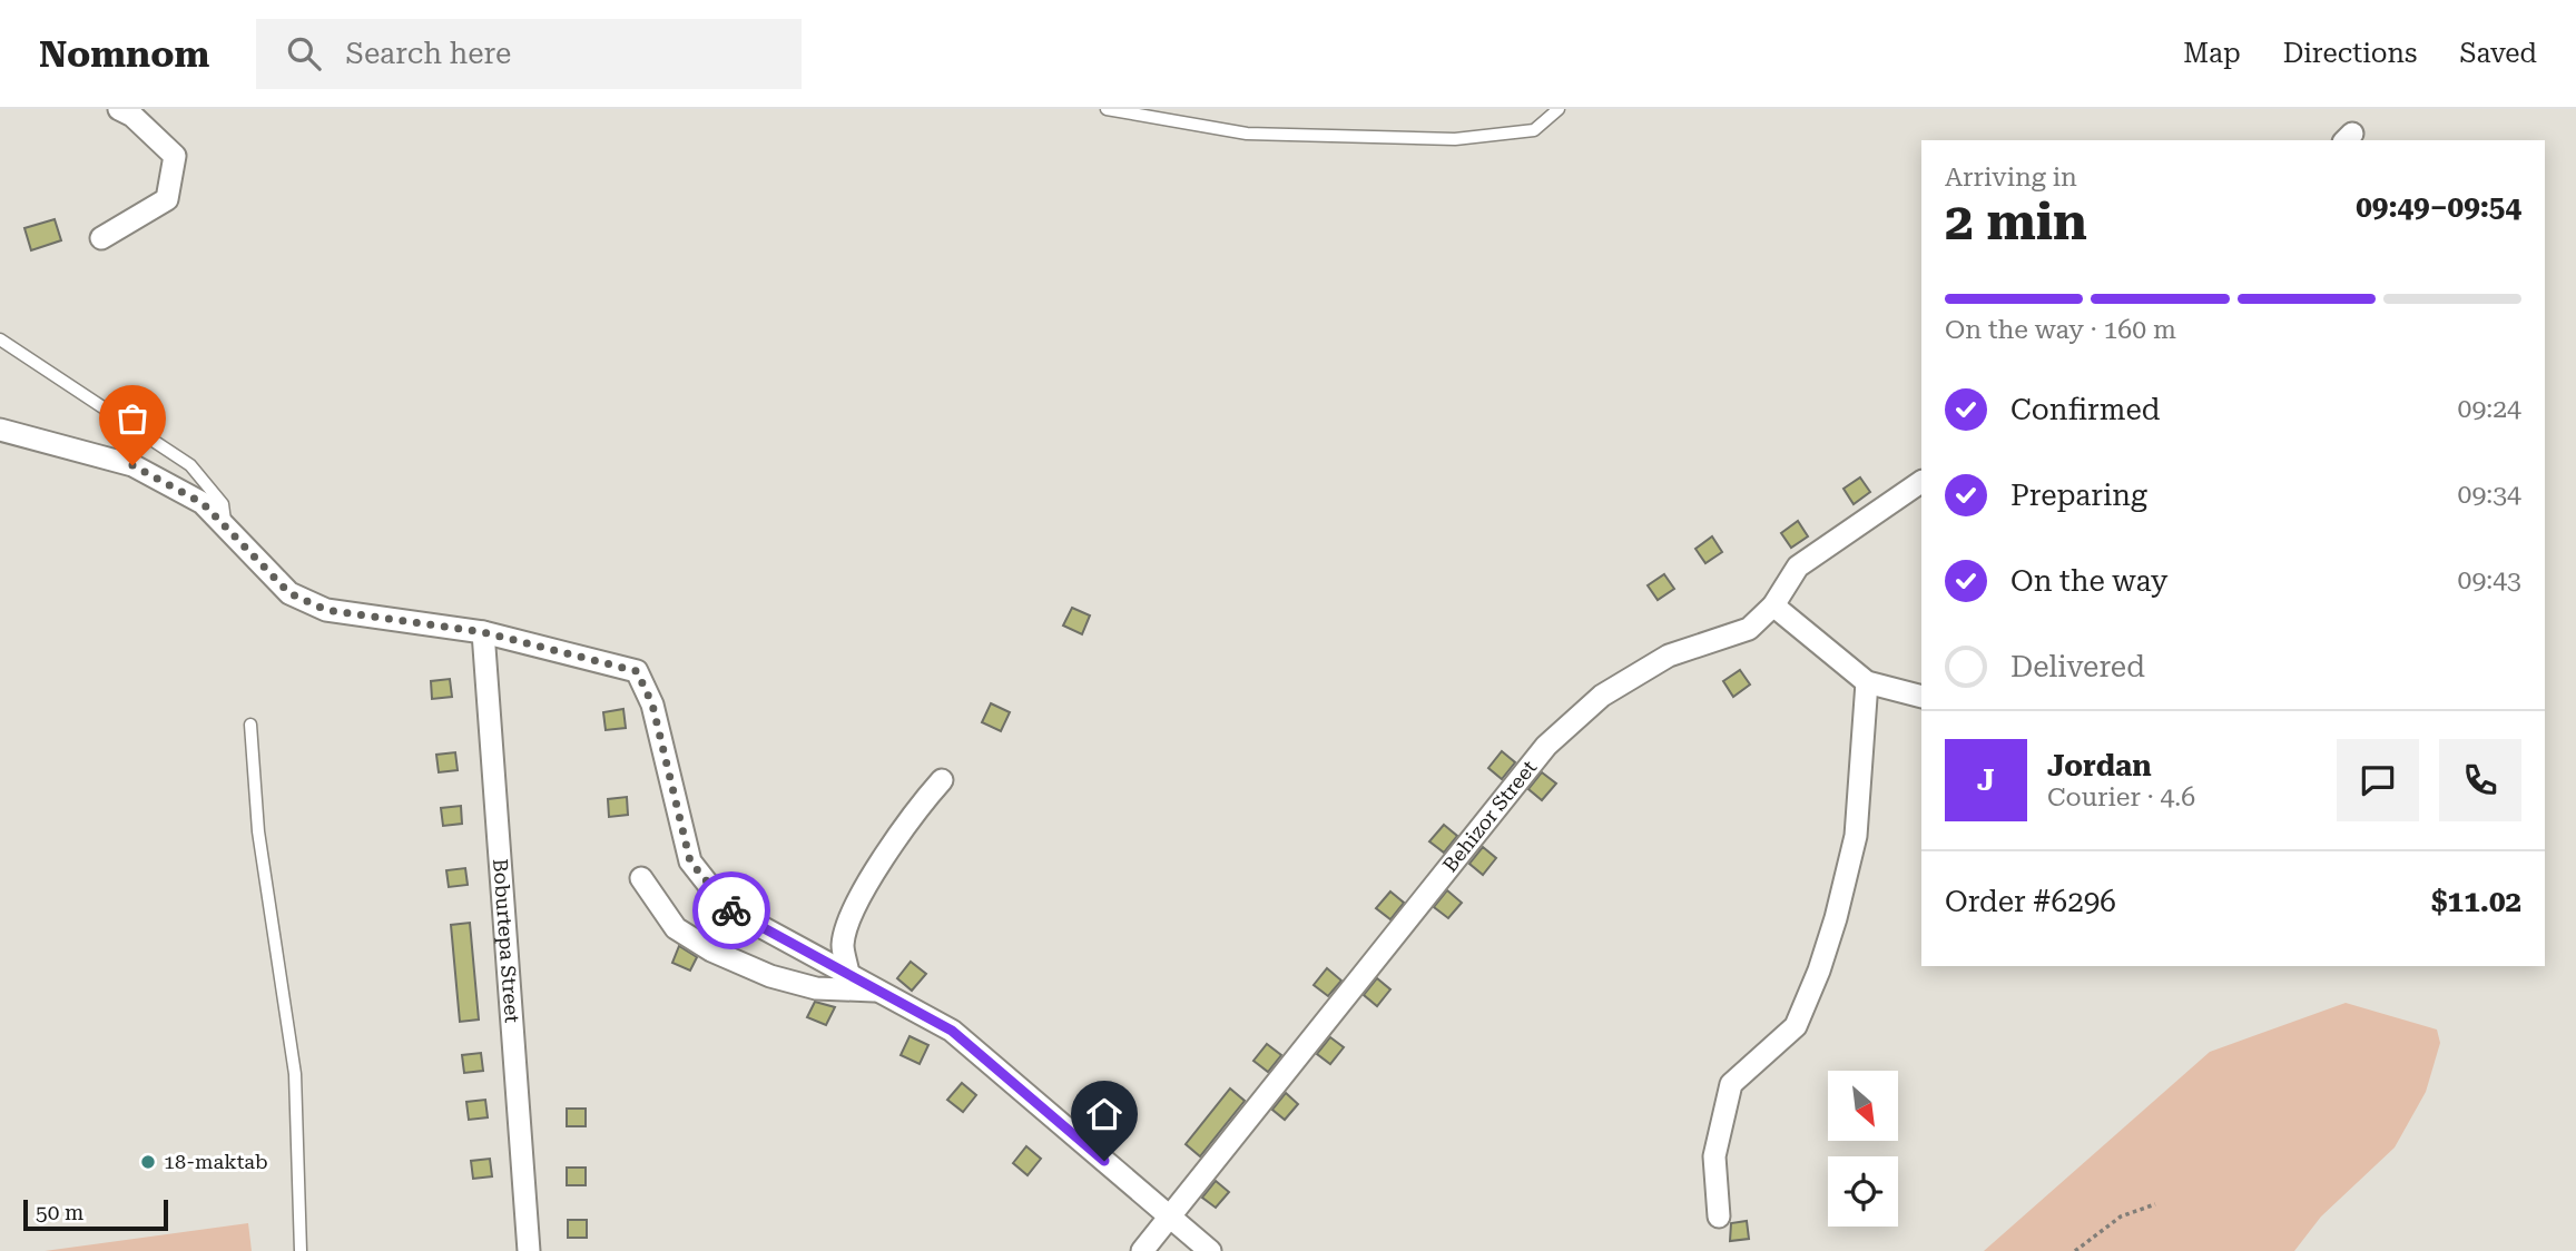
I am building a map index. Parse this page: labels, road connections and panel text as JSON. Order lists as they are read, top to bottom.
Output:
{
  "streets": {
    "street": ["Behizor Street", "Boburtepa Street"]
  },
  "places": ["18-maktab"],
  "scale_bar": "50 m",
  "north": "bottom right",
  "page": {
    "header": "Nomnom",
    "search": "Search here",
    "nav": ["Map", "Directions", "Saved"],
    "heading": ["2 min", "Arriving in", "09:49–09:54"],
    "panel": [
      "Jordan",
      "Courier · 4.6",
      "Order #6296",
      "$11.02"
    ],
    "bar": "On the way · 160 m",
    "list": [
      ["Confirmed", "09:24"],
      ["Preparing", "09:34"],
      ["On the way", "09:43"],
      "Delivered"
    ],
    "round": "J",
    "scale": "50 m"
  }
}
